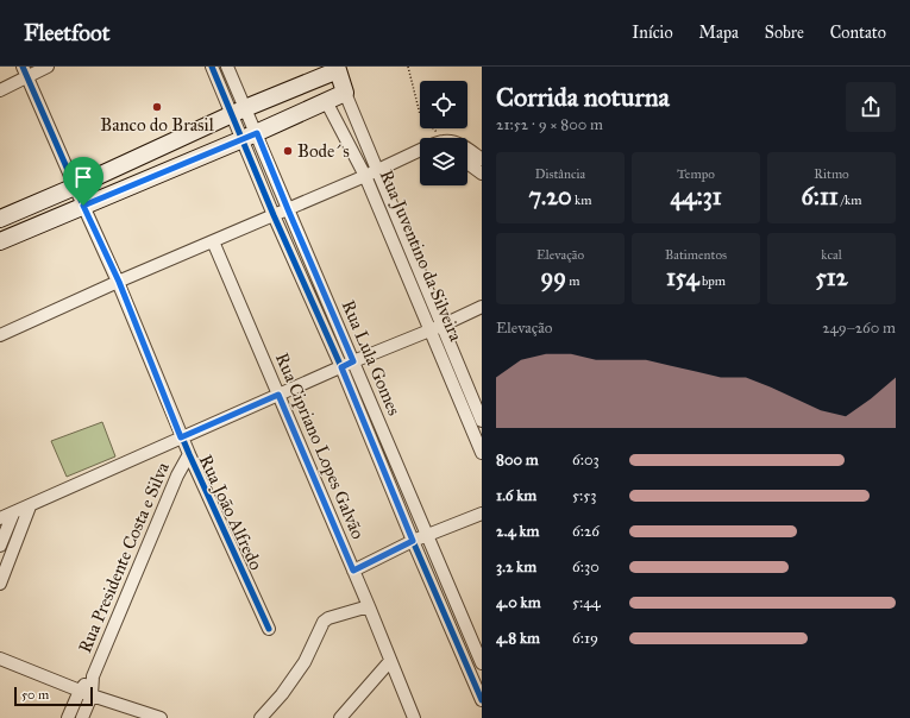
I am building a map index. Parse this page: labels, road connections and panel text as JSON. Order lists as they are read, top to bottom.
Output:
{
  "streets": {
    "street": [
      "Rua Juventino da Silveira",
      "Rua Lula Gomes",
      "Rua Cipriano Lopes Galvão",
      "Rua João Alfredo",
      "Rua Presidente Costa e Silva"
    ]
  },
  "crossings": [
    ["Rua João Alfredo", "Rua Presidente Costa e Silva"]
  ],
  "places": ["Banco do Brasil", "Bode´s"],
  "scale_bar": "50 m",
  "page": {
    "header": "Fleetfoot",
    "nav": [
      "Início",
      "Mapa",
      "Sobre",
      "Contato"
    ],
    "heading": ["Corrida noturna", "21:52 · 9 × 800 m"],
    "stats": [
      ["Distância", "7.20 km"],
      ["Tempo", "44:31"],
      ["Ritmo", "6:11 /km"],
      ["Elevação", "99 m"],
      ["Batimentos", "154 bpm"],
      ["kcal", "512"]
    ],
    "chart": ["Elevação", "249–260 m"],
    "list": [
      {
        "name": "800 m",
        "note": "6:03"
      },
      {
        "name": "1.6 km",
        "note": "5:53"
      },
      {
        "name": "2.4 km",
        "note": "6:26"
      },
      {
        "name": "3.2 km",
        "note": "6:30"
      },
      {
        "name": "4.0 km",
        "note": "5:44"
      },
      {
        "name": "4.8 km",
        "note": "6:19"
      }
    ],
    "scale": "50 m"
  }
}
